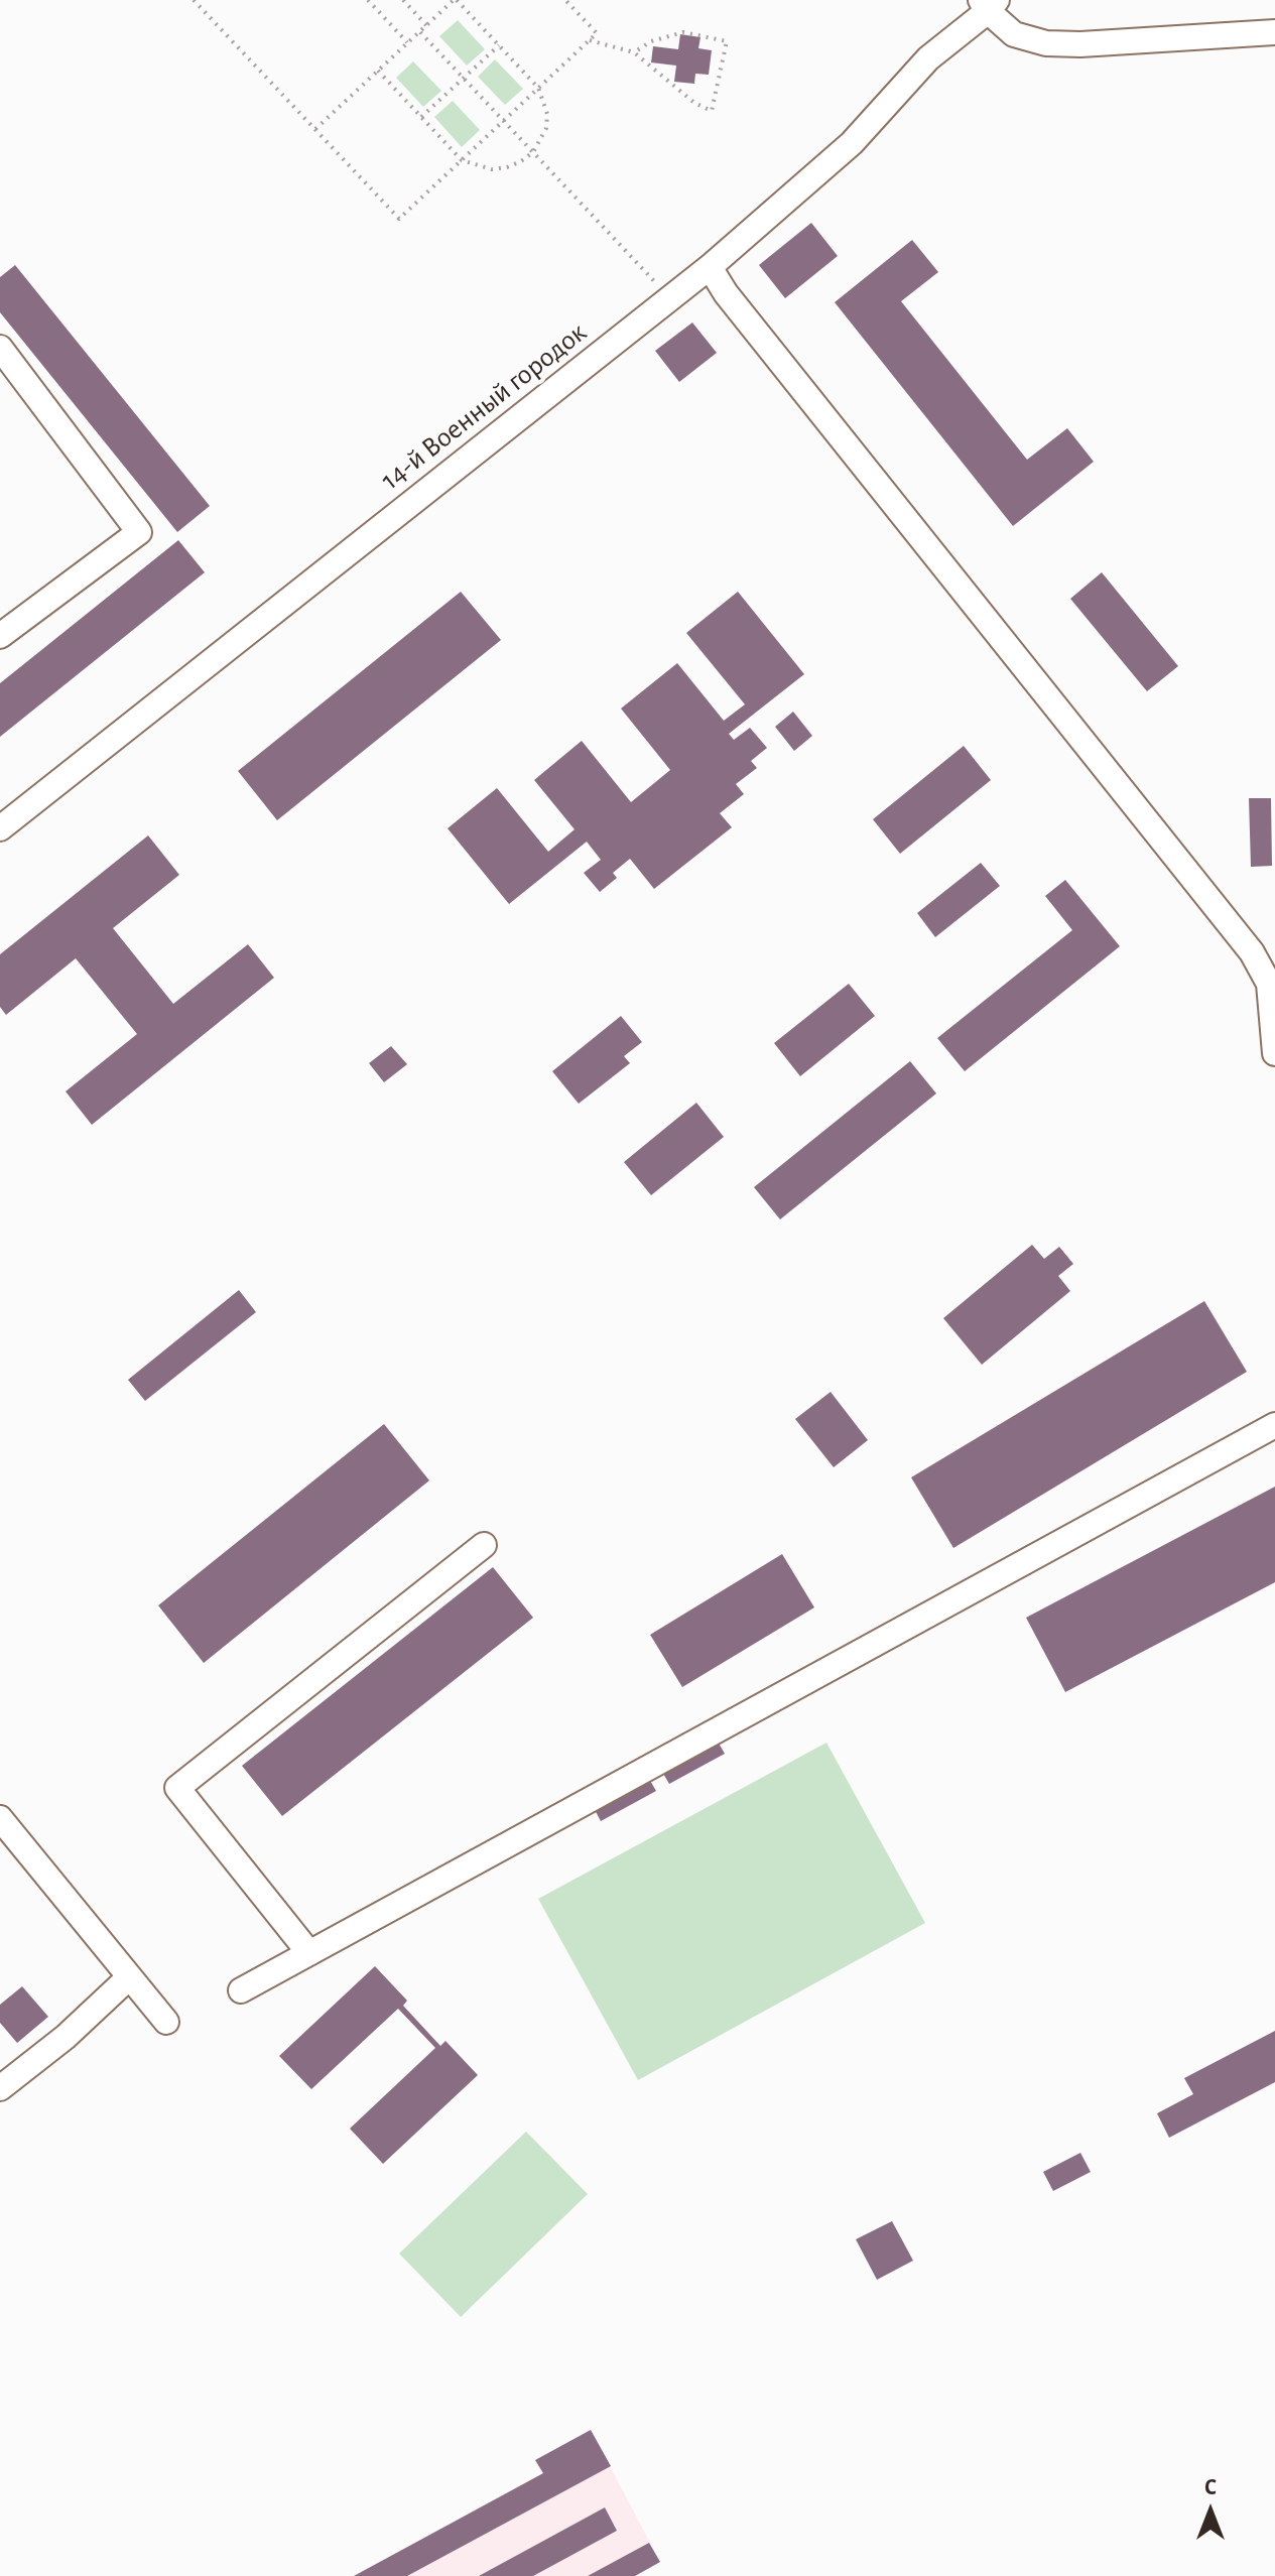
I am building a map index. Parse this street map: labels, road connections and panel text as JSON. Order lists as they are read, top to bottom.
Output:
{
  "streets": {
    "street": ["14-й Военный городок"]
  },
  "north": "top"
}
